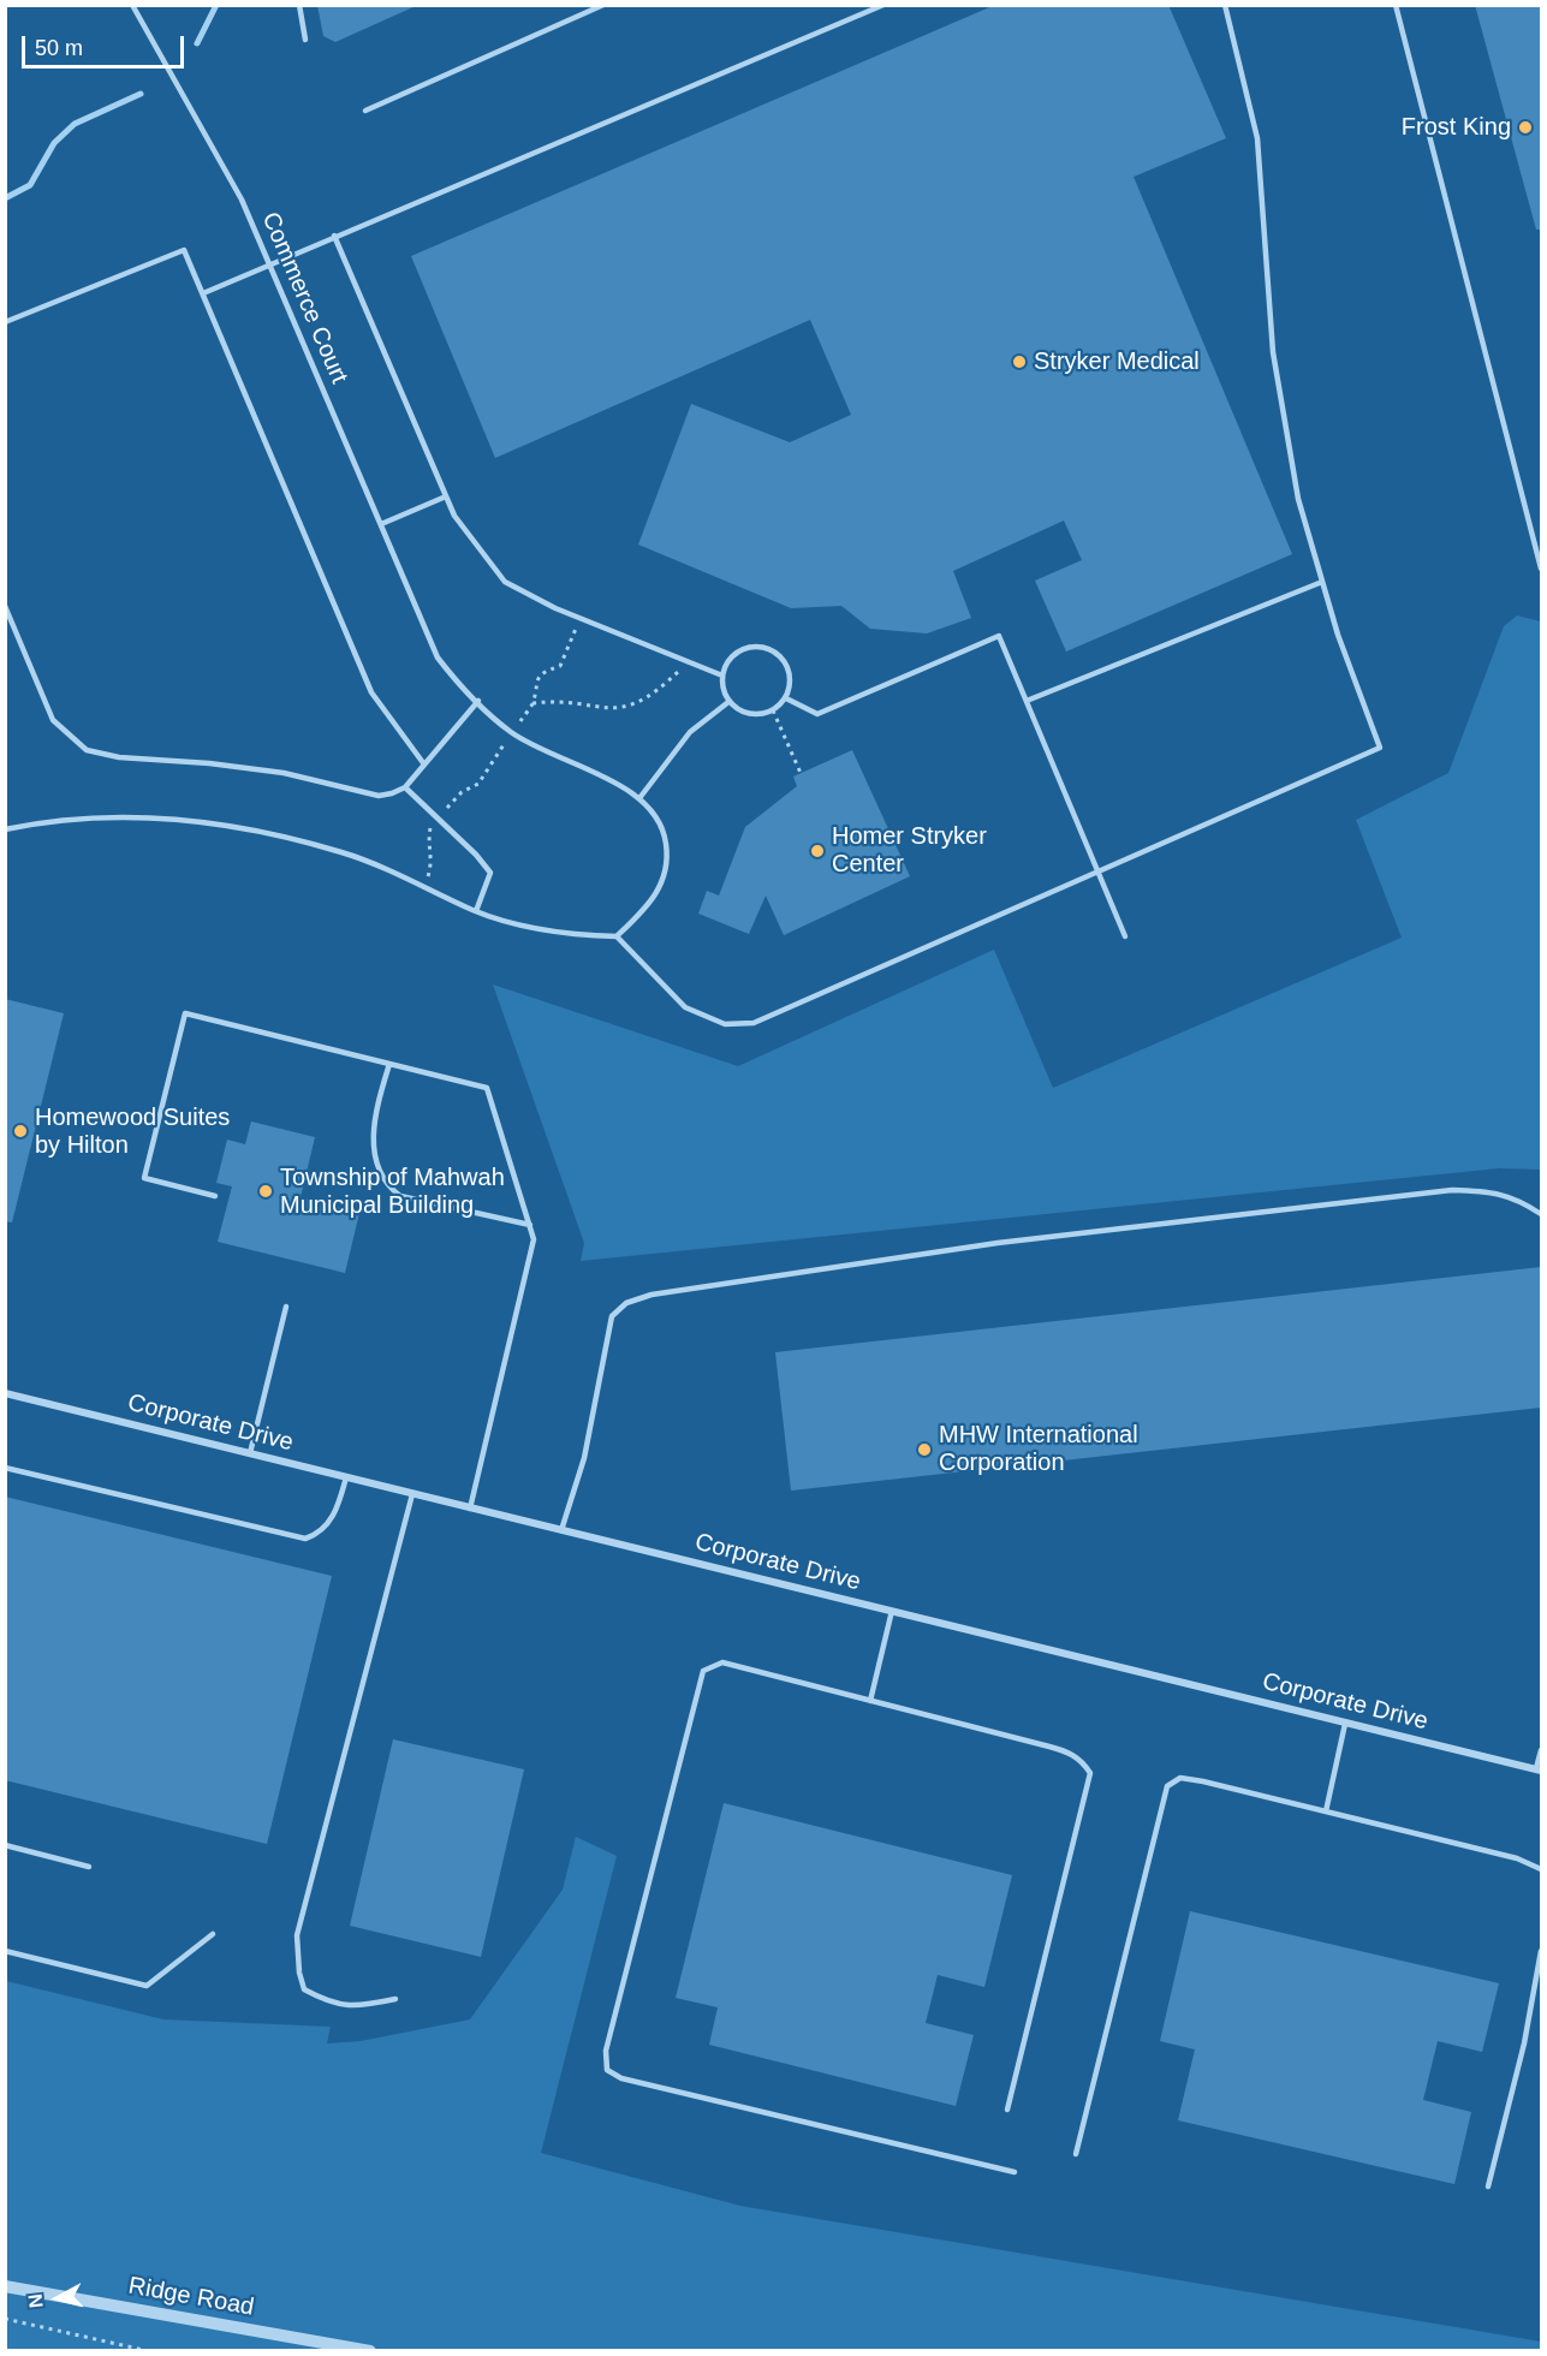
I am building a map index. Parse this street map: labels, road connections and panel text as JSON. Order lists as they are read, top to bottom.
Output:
{
  "streets": {
    "street": ["Corporate Drive", "Ridge Road"],
    "lane": ["Commerce Court"]
  },
  "places": [
    "Frost King",
    "Stryker Medical",
    "Homer Stryker Center",
    "Homewood Suites by Hilton",
    "Township of Mahwah Municipal Building",
    "MHW International Corporation"
  ],
  "scale_bar": "50 m",
  "north": "left"
}
